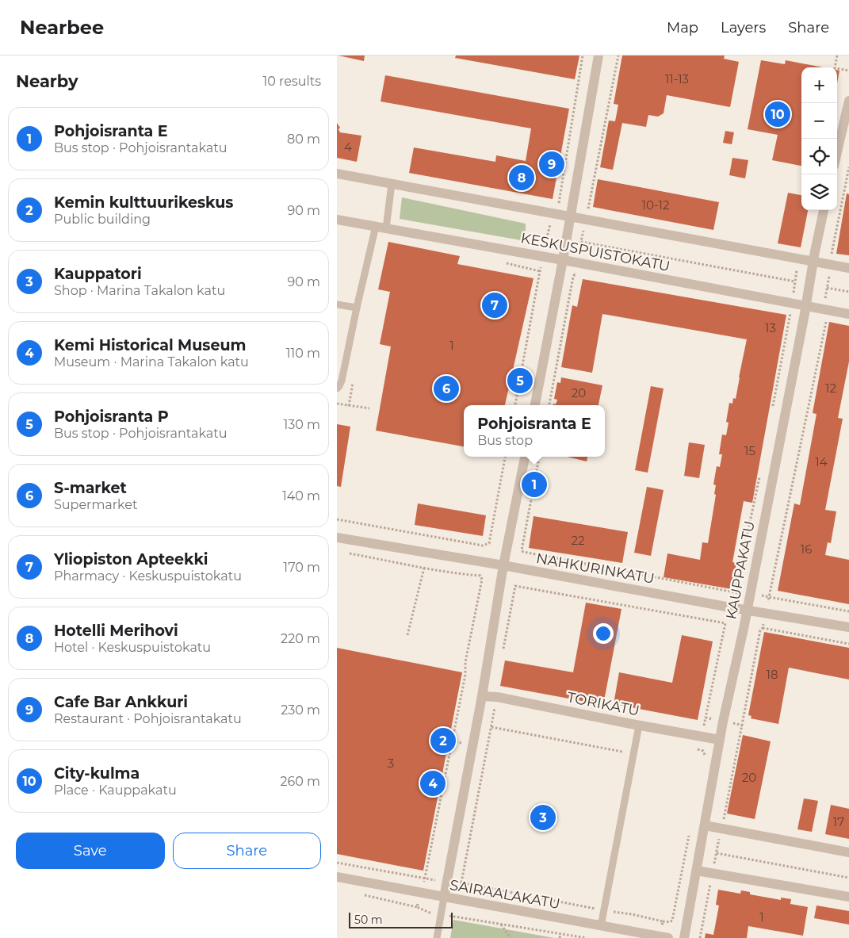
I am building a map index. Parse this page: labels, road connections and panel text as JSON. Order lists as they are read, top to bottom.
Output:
{
  "streets": {
    "street": [
      "KESKUSPUISTOKATU",
      "NAHKURINKATU",
      "KAUPPAKATU",
      "TORIKATU",
      "SAIRAALAKATU"
    ]
  },
  "crossings": [
    ["KESKUSPUISTOKATU", "KAUPPAKATU"],
    ["NAHKURINKATU", "KAUPPAKATU"],
    ["KAUPPAKATU", "TORIKATU"]
  ],
  "house_numbers": [
    "11-13",
    "4",
    "10-12",
    "13",
    "1",
    "12",
    "20",
    "15",
    "14",
    "22",
    "16",
    "18",
    "3",
    "20",
    "17",
    "1"
  ],
  "scale_bar": "50 m",
  "page": {
    "header": "Nearbee",
    "nav": ["Map", "Layers", "Share"],
    "heading": ["Nearby", "10 results"],
    "map_buttons": ["+", "−"],
    "pins": [
      "10",
      "9",
      "8",
      "7",
      "5",
      "6",
      "1",
      "2",
      "4",
      "3"
    ],
    "list": [
      {
        "mark": "1",
        "name": "Pohjoisranta E",
        "note": "Bus stop · Pohjoisrantakatu",
        "value": "80 m"
      },
      {
        "mark": "2",
        "name": "Kemin kulttuurikeskus",
        "note": "Public building",
        "value": "90 m"
      },
      {
        "mark": "3",
        "name": "Kauppatori",
        "note": "Shop · Marina Takalon katu",
        "value": "90 m"
      },
      {
        "mark": "4",
        "name": "Kemi Historical Museum",
        "note": "Museum · Marina Takalon katu",
        "value": "110 m"
      },
      {
        "mark": "5",
        "name": "Pohjoisranta P",
        "note": "Bus stop · Pohjoisrantakatu",
        "value": "130 m"
      },
      {
        "mark": "6",
        "name": "S-market",
        "note": "Supermarket",
        "value": "140 m"
      },
      {
        "mark": "7",
        "name": "Yliopiston Apteekki",
        "note": "Pharmacy · Keskuspuistokatu",
        "value": "170 m"
      },
      {
        "mark": "8",
        "name": "Hotelli Merihovi",
        "note": "Hotel · Keskuspuistokatu",
        "value": "220 m"
      },
      {
        "mark": "9",
        "name": "Cafe Bar Ankkuri",
        "note": "Restaurant · Pohjoisrantakatu",
        "value": "230 m"
      },
      {
        "mark": "10",
        "name": "City-kulma",
        "note": "Place · Kauppakatu",
        "value": "260 m"
      }
    ],
    "popup": ["Pohjoisranta E", "Bus stop"],
    "buttons": ["Save", "Share"],
    "scale": "50 m"
  }
}
